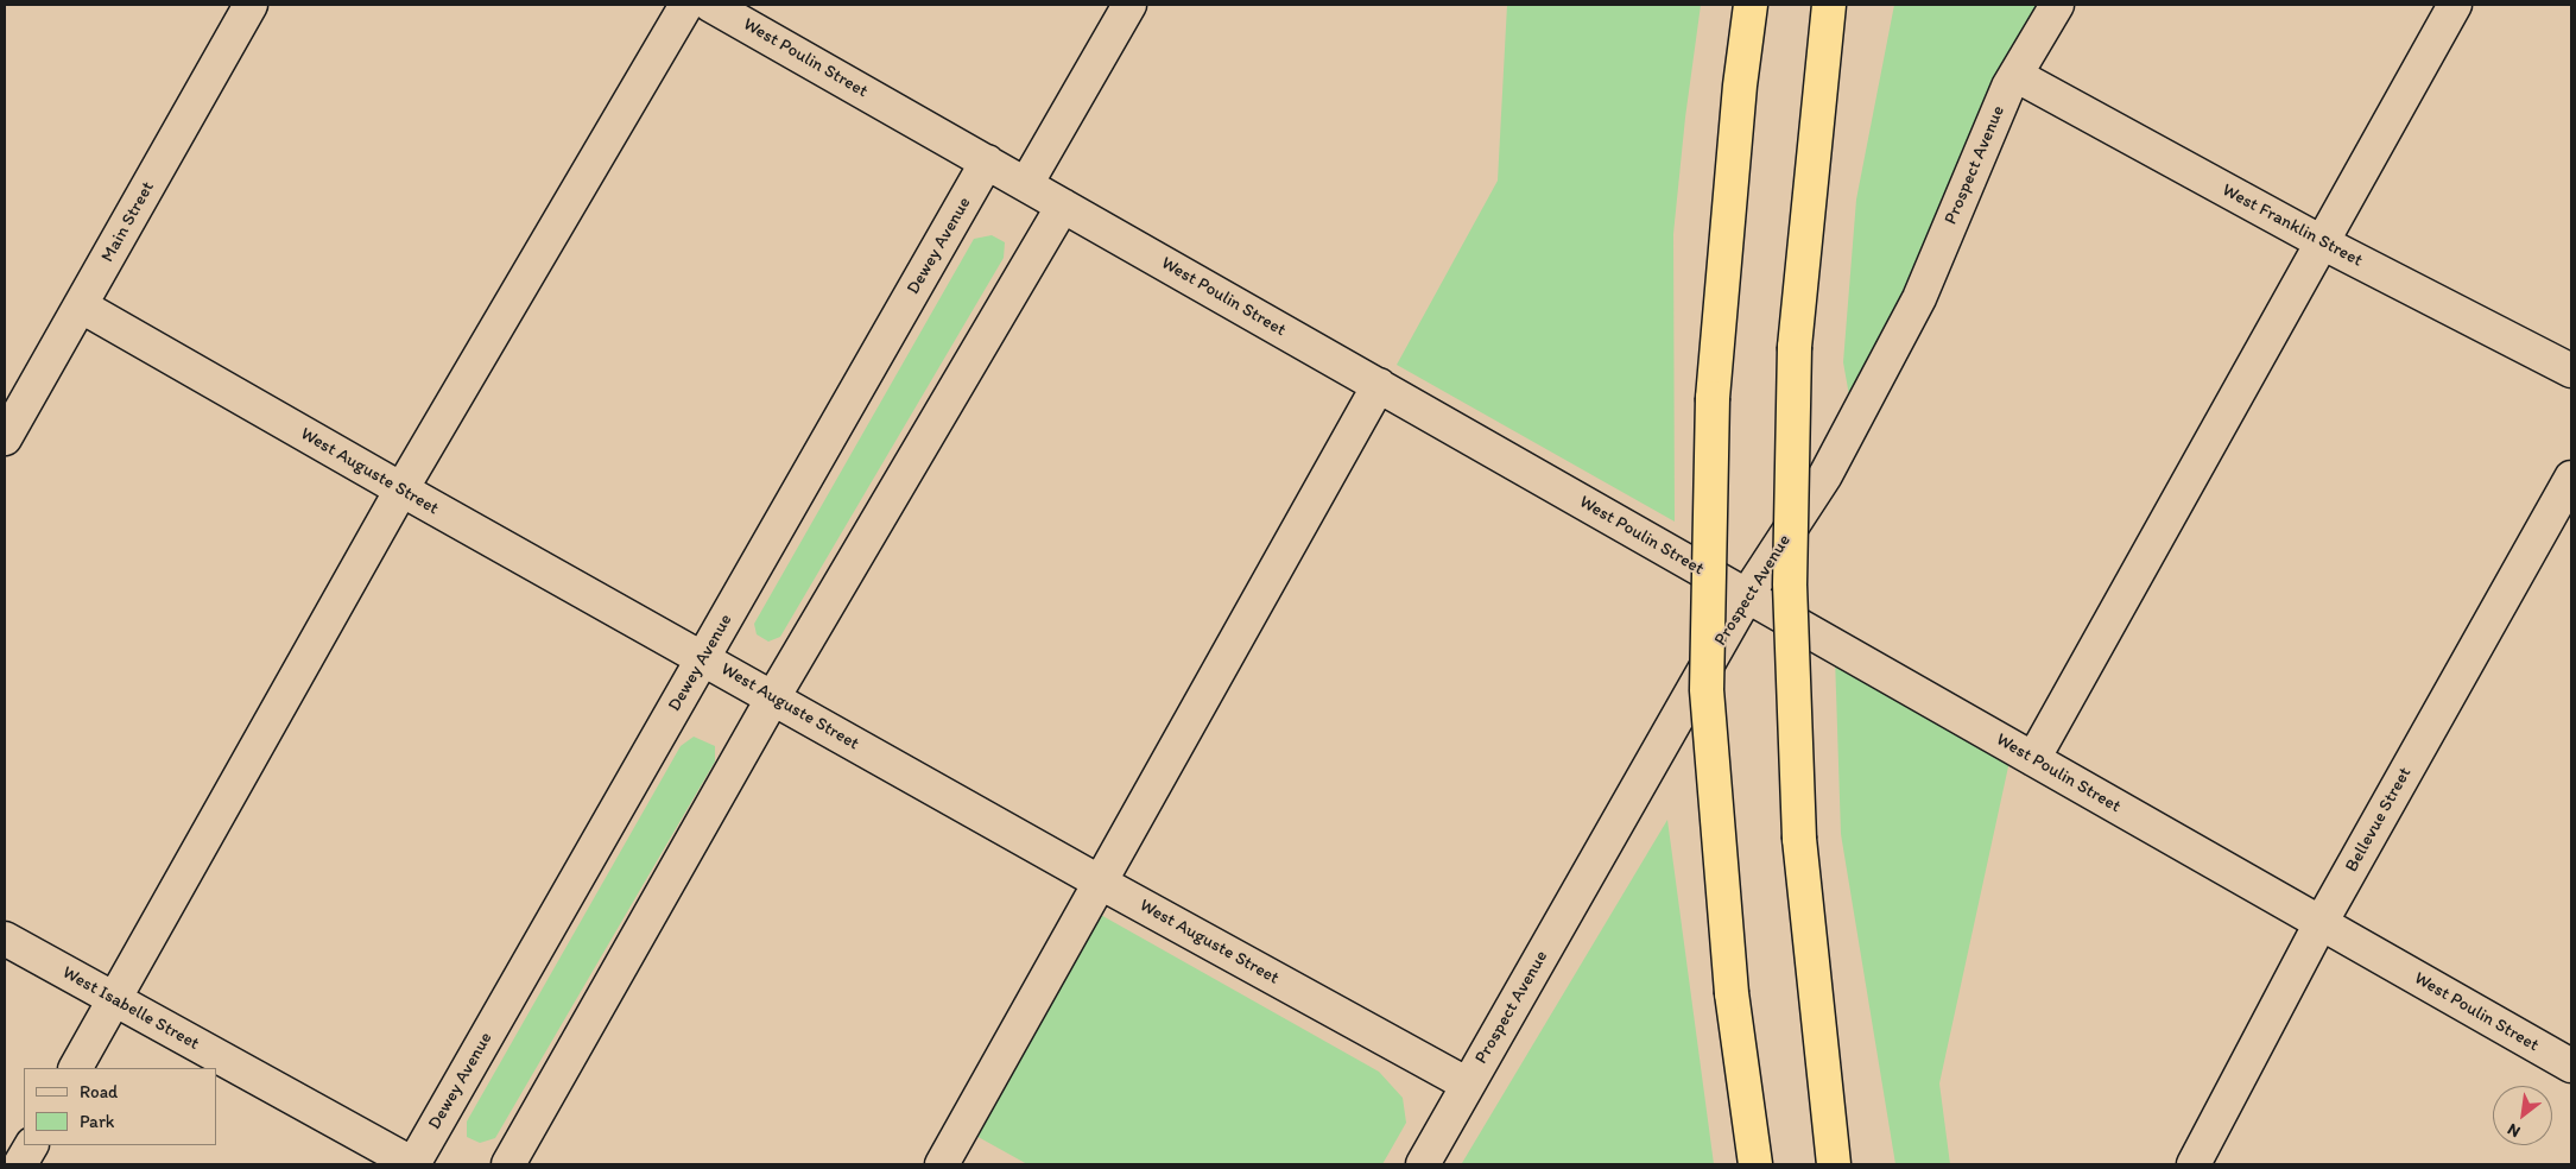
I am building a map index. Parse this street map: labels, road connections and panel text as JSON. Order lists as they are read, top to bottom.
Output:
{
  "streets": {
    "street": [
      "West Poulin Street",
      "Prospect Avenue",
      "Main Street",
      "West Franklin Street",
      "Dewey Avenue",
      "West Auguste Street",
      "Bellevue Street",
      "West Isabelle Street"
    ]
  },
  "crossings": [
    ["West Poulin Street", "Prospect Avenue"],
    ["West Poulin Street", "Dewey Avenue"],
    ["West Poulin Street", "Bellevue Street"],
    ["Prospect Avenue", "West Franklin Street"],
    ["Prospect Avenue", "West Auguste Street"],
    ["Main Street", "West Auguste Street"],
    ["Dewey Avenue", "West Auguste Street"],
    ["Dewey Avenue", "West Isabelle Street"]
  ],
  "legend": ["Road", "Park"],
  "north": "bottom left"
}
